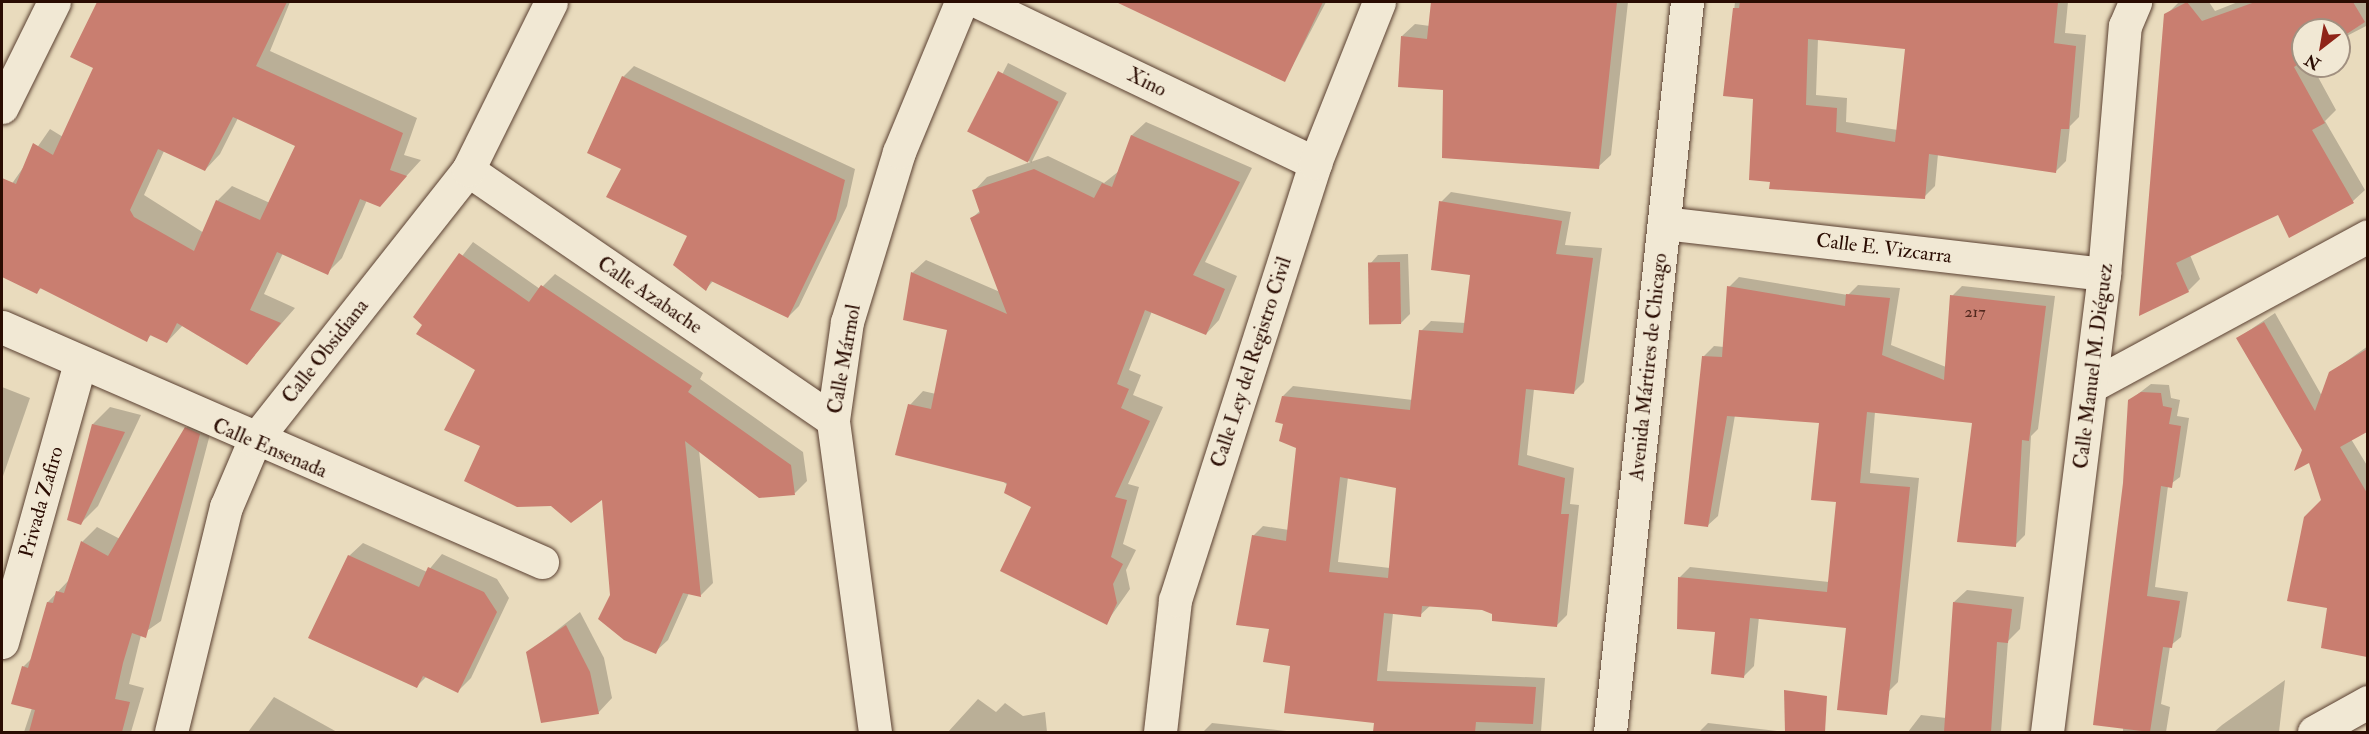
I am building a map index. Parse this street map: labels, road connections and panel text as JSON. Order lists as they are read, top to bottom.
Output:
{
  "streets": {
    "street": [
      "Xino",
      "Calle E. Vizcarra",
      "Calle Azabache",
      "Calle Obsidiana",
      "Calle Mármol",
      "Calle Ley del Registro Civil",
      "Calle Manuel M. Diéguez",
      "Avenida Mártires de Chicago",
      "Calle Ensenada",
      "Privada Zafiro"
    ]
  },
  "crossings": [
    ["Xino", "Calle Ley del Registro Civil"],
    ["Calle E. Vizcarra", "Calle Manuel M. Diéguez"],
    ["Calle E. Vizcarra", "Avenida Mártires de Chicago"],
    ["Calle Azabache", "Calle Obsidiana"],
    ["Calle Azabache", "Calle Mármol"],
    ["Calle Obsidiana", "Calle Ensenada"],
    ["Calle Ensenada", "Privada Zafiro"]
  ],
  "house_numbers": ["217"],
  "north": "bottom left"
}
